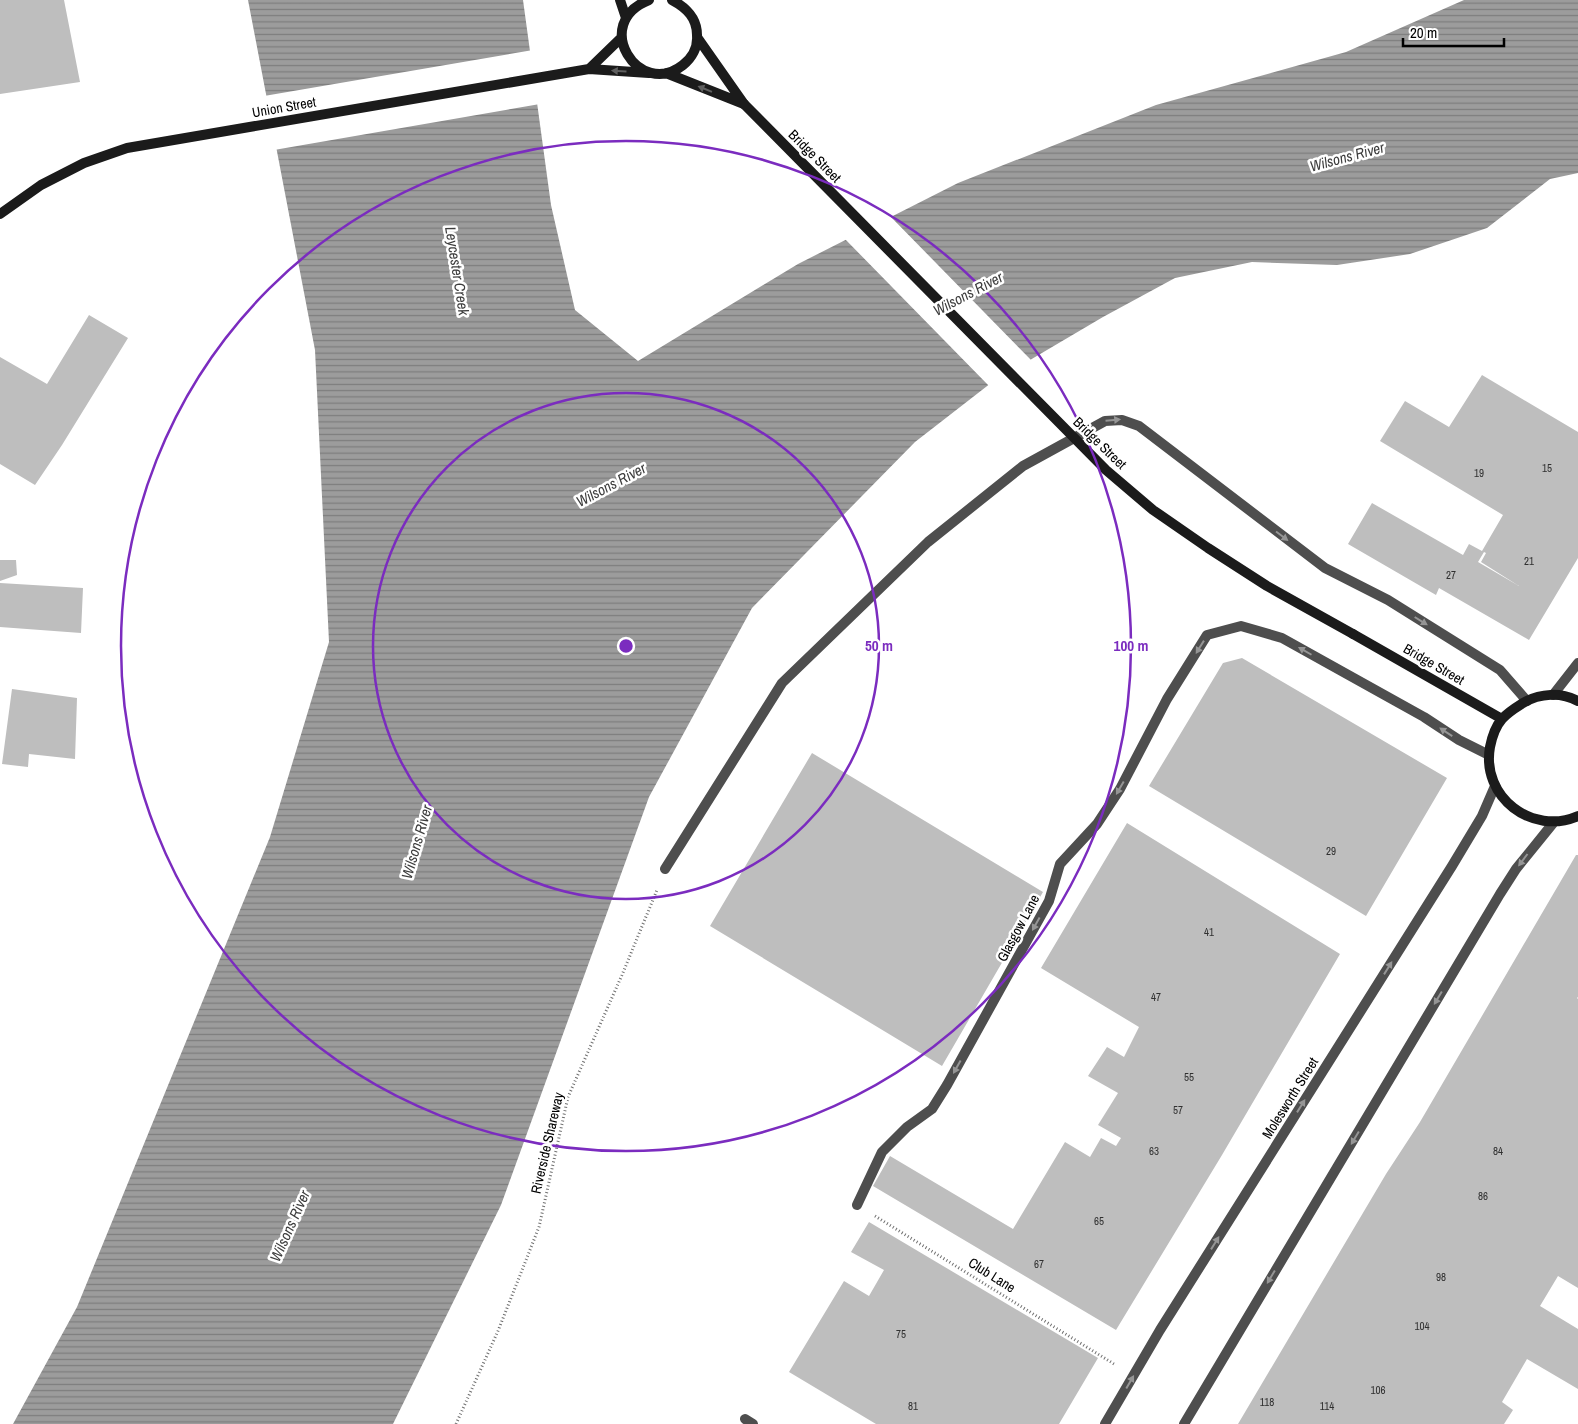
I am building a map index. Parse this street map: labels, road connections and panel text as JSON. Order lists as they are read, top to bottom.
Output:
{
  "streets": {
    "main road": ["Union Street", "Bridge Street"],
    "street": ["Glasgow Lane", "Molesworth Street"],
    "path": ["Riverside Shareway", "Club Lane"]
  },
  "crossings": [
    ["Union Street", "Bridge Street"],
    ["Glasgow Lane", "Club Lane"]
  ],
  "water": ["Wilsons River", "Leycester Creek"],
  "house_numbers": [
    "15",
    "19",
    "21",
    "27",
    "29",
    "41",
    "47",
    "55",
    "57",
    "63",
    "84",
    "86",
    "65",
    "67",
    "98",
    "104",
    "75",
    "106",
    "118",
    "81",
    "114"
  ],
  "scale_bar": "20 m",
  "rings": ["50 m", "100 m"]
}
